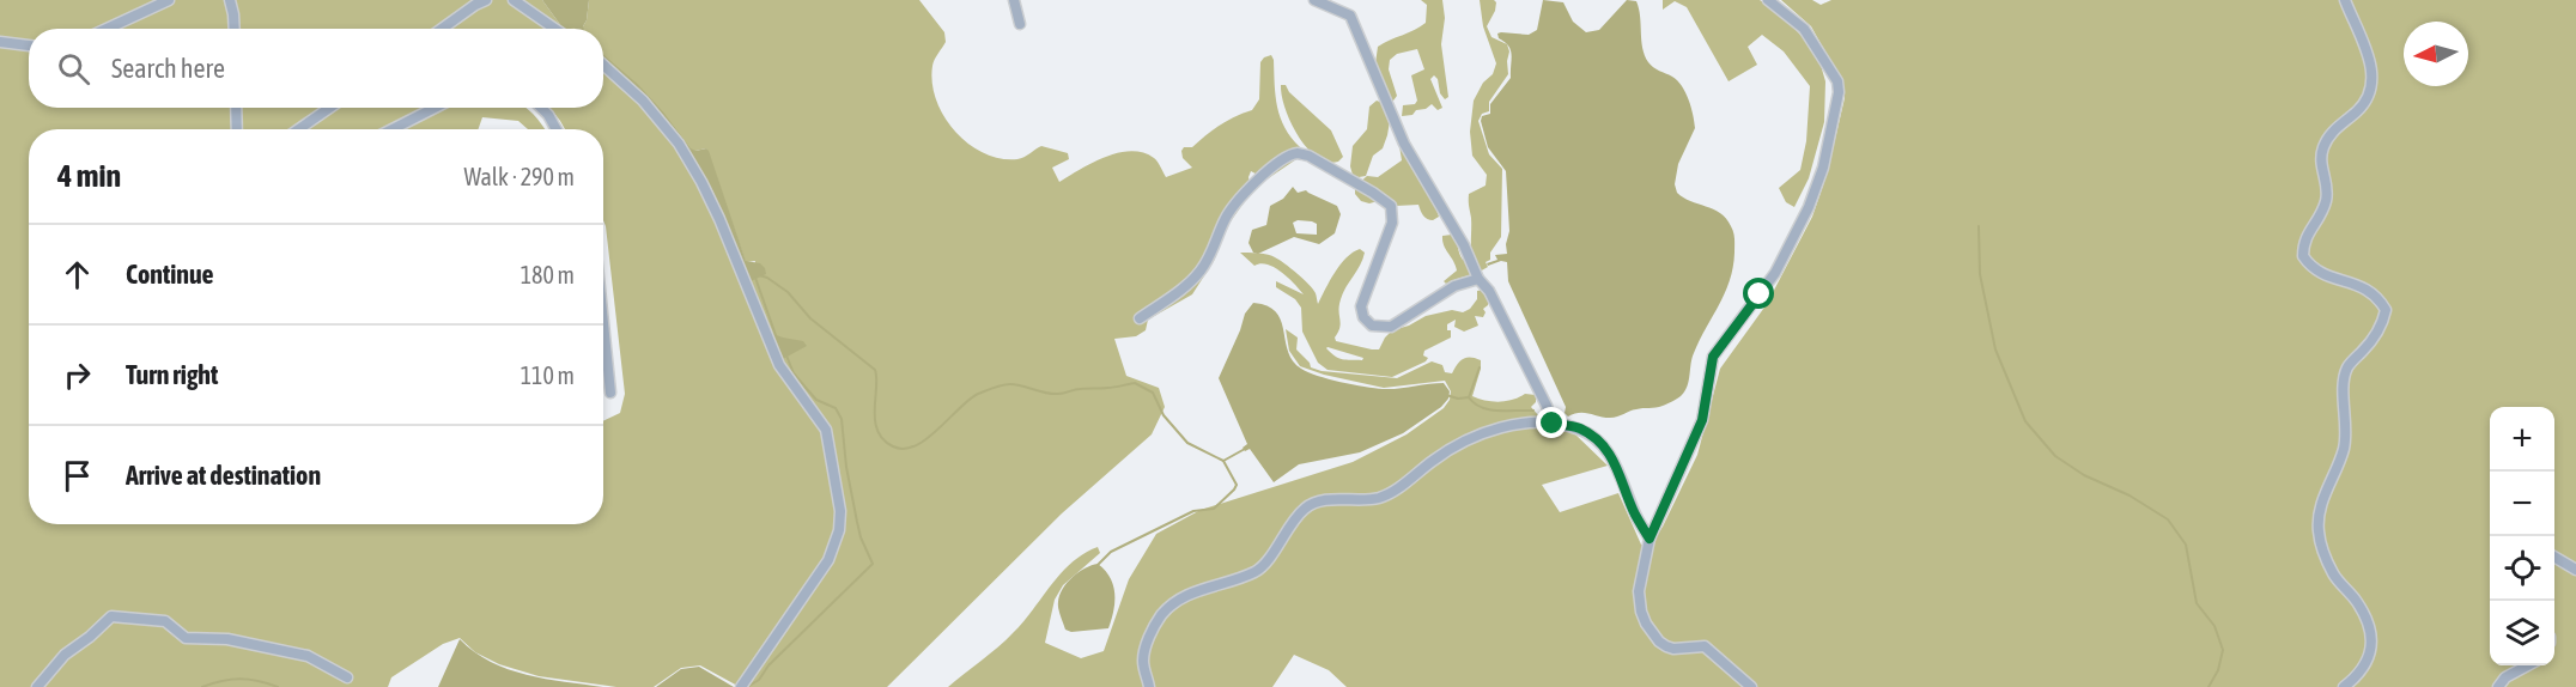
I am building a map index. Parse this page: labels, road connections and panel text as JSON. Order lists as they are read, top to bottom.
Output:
{
  "north": "left",
  "page": {
    "search": "Search here",
    "heading": ["4 min", "Walk · 290 m"],
    "list": [
      ["Continue", "180 m"],
      ["Turn right", "110 m"],
      "Arrive at destination"
    ],
    "map_buttons": ["+", "−"]
  }
}
